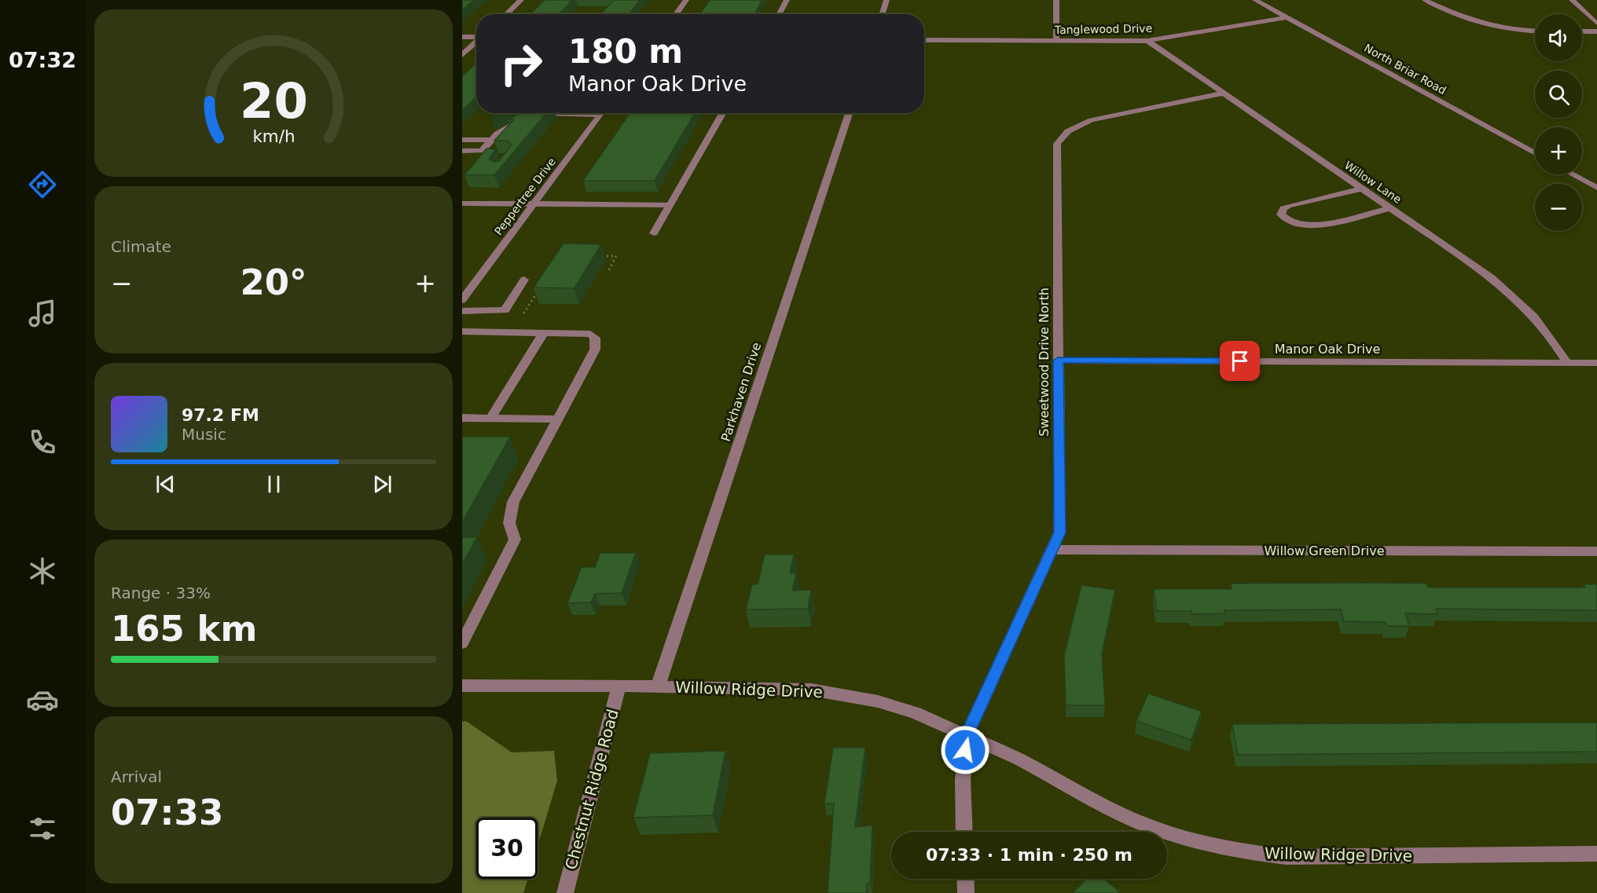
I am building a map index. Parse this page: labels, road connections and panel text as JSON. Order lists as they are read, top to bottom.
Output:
{
  "streets": {
    "street": [
      "Tanglewood Drive",
      "North Briar Road",
      "Willow Lane",
      "Peppertree Drive",
      "Manor Oak Drive",
      "Sweetwood Drive North",
      "Parkhaven Drive",
      "Willow Green Drive",
      "Willow Ridge Drive",
      "Chestnut Ridge Road"
    ]
  },
  "crossings": [
    ["Tanglewood Drive", "North Briar Road"],
    ["Tanglewood Drive", "Willow Lane"],
    ["Willow Lane", "Manor Oak Drive"],
    ["Willow Lane", "Sweetwood Drive North"],
    ["Manor Oak Drive", "Sweetwood Drive North"],
    ["Sweetwood Drive North", "Willow Green Drive"],
    ["Sweetwood Drive North", "Willow Ridge Drive"],
    ["Parkhaven Drive", "Willow Ridge Drive"],
    ["Willow Ridge Drive", "Chestnut Ridge Road"]
  ],
  "page": {
    "tabs": "07:32",
    "map_buttons": ["+", "−"],
    "turn": ["180 m", "Manor Oak Drive"],
    "tile": [
      "Climate",
      ["Range · 33%", "165 km"],
      ["Arrival", "07:33"]
    ],
    "heat": ["−", "20°", "+"],
    "song": ["97.2 FM", "Music"],
    "limit": "30",
    "trip": "07:33 · 1 min · 250 m",
    "gauge": ["20", "km/h"]
  }
}
